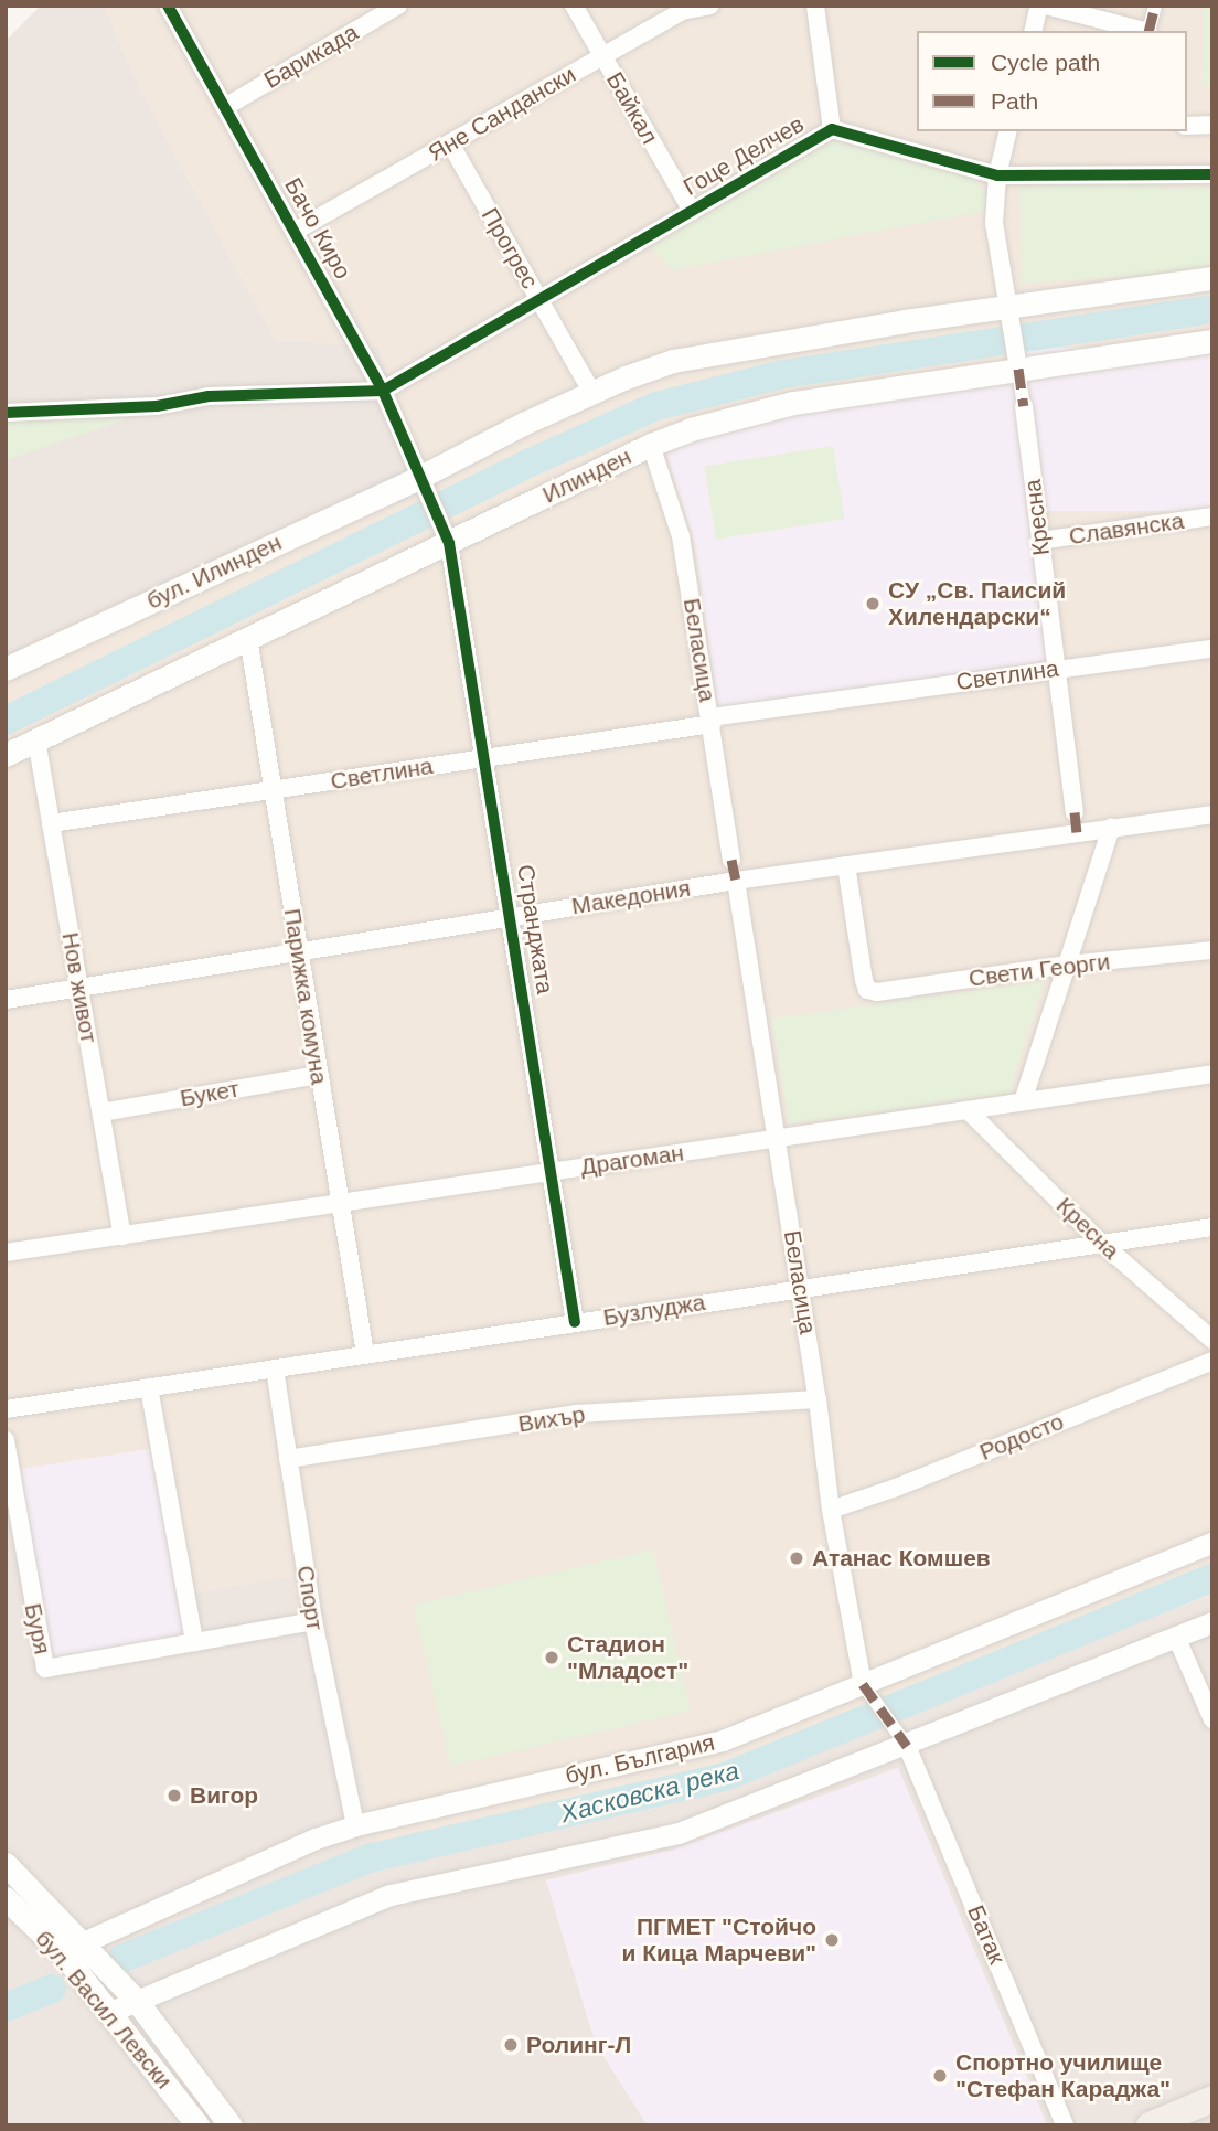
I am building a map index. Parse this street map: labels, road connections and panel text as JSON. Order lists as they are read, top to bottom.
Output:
{
  "streets": {
    "main road": ["Илинден", "бул. Илинден", "бул. Васил Левски"],
    "street": [
      "Барикада",
      "Байкал",
      "Яне Сандански",
      "Гоце Делчев",
      "Бачо Киро",
      "Прогрес",
      "Кресна",
      "Славянска",
      "Беласица",
      "Светлина",
      "Македония",
      "Странджата",
      "Свети Георги",
      "Нов живот",
      "Парижка комуна",
      "Букет",
      "Драгоман",
      "Бузлуджа",
      "Вихър",
      "Родосто",
      "Спорт",
      "Буря",
      "бул. България",
      "Батак"
    ]
  },
  "crossings": [
    ["Барикада", "Бачо Киро"],
    ["Байкал", "Яне Сандански"],
    ["Байкал", "Гоце Делчев"],
    ["Яне Сандански", "Бачо Киро"],
    ["Яне Сандански", "Прогрес"],
    ["Гоце Делчев", "Бачо Киро"],
    ["Гоце Делчев", "Прогрес"],
    ["Бачо Киро", "бул. Илинден"],
    ["Бачо Киро", "Странджата"],
    ["Илинден", "Беласица"],
    ["Илинден", "Странджата"],
    ["Илинден", "Нов живот"],
    ["Илинден", "Парижка комуна"],
    ["Кресна", "Славянска"],
    ["Кресна", "Светлина"],
    ["Кресна", "Драгоман"],
    ["Кресна", "Бузлуджа"],
    ["Беласица", "Светлина"],
    ["Беласица", "Македония"],
    ["Беласица", "Драгоман"],
    ["Беласица", "Бузлуджа"],
    ["Беласица", "Вихър"],
    ["Беласица", "Родосто"],
    ["Беласица", "бул. България"],
    ["Светлина", "Странджата"],
    ["Светлина", "Нов живот"],
    ["Светлина", "Парижка комуна"],
    ["Македония", "Странджата"],
    ["Македония", "Свети Георги"],
    ["Македония", "Нов живот"],
    ["Македония", "Парижка комуна"],
    ["Странджата", "Драгоман"],
    ["Странджата", "Бузлуджа"],
    ["Нов живот", "Букет"],
    ["Нов живот", "Драгоман"],
    ["Парижка комуна", "Букет"],
    ["Парижка комуна", "Драгоман"],
    ["Парижка комуна", "Бузлуджа"],
    ["Бузлуджа", "Спорт"],
    ["Вихър", "Спорт"],
    ["Спорт", "Буря"],
    ["Спорт", "бул. България"],
    ["бул. България", "бул. Васил Левски"]
  ],
  "water": ["Хасковска река"],
  "places": [
    "СУ „Св. Паисий Хилендарски“",
    "Атанас Комшев",
    "Стадион \"Младост\"",
    "Вигор",
    "ПГМЕТ \"Стойчо и Кица Марчеви\"",
    "Ролинг-Л",
    "Спортно училище \"Стефан Караджа\""
  ],
  "legend": ["Cycle path", "Path"]
}
